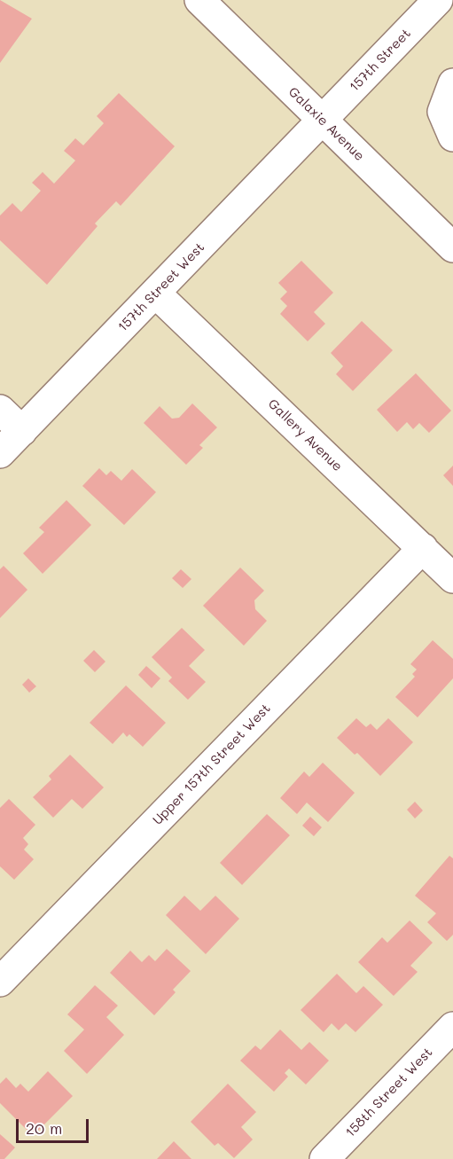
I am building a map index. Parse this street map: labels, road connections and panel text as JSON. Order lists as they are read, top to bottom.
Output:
{
  "streets": {
    "street": [
      "157th Street",
      "Galaxie Avenue",
      "157th Street West",
      "Gallery Avenue",
      "Upper 157th Street West",
      "158th Street West"
    ]
  },
  "crossings": [
    ["157th Street", "Galaxie Avenue"],
    ["157th Street", "157th Street West"],
    ["Galaxie Avenue", "157th Street West"],
    ["157th Street West", "Gallery Avenue"],
    ["Gallery Avenue", "Upper 157th Street West"]
  ],
  "scale_bar": "20 m"
}
